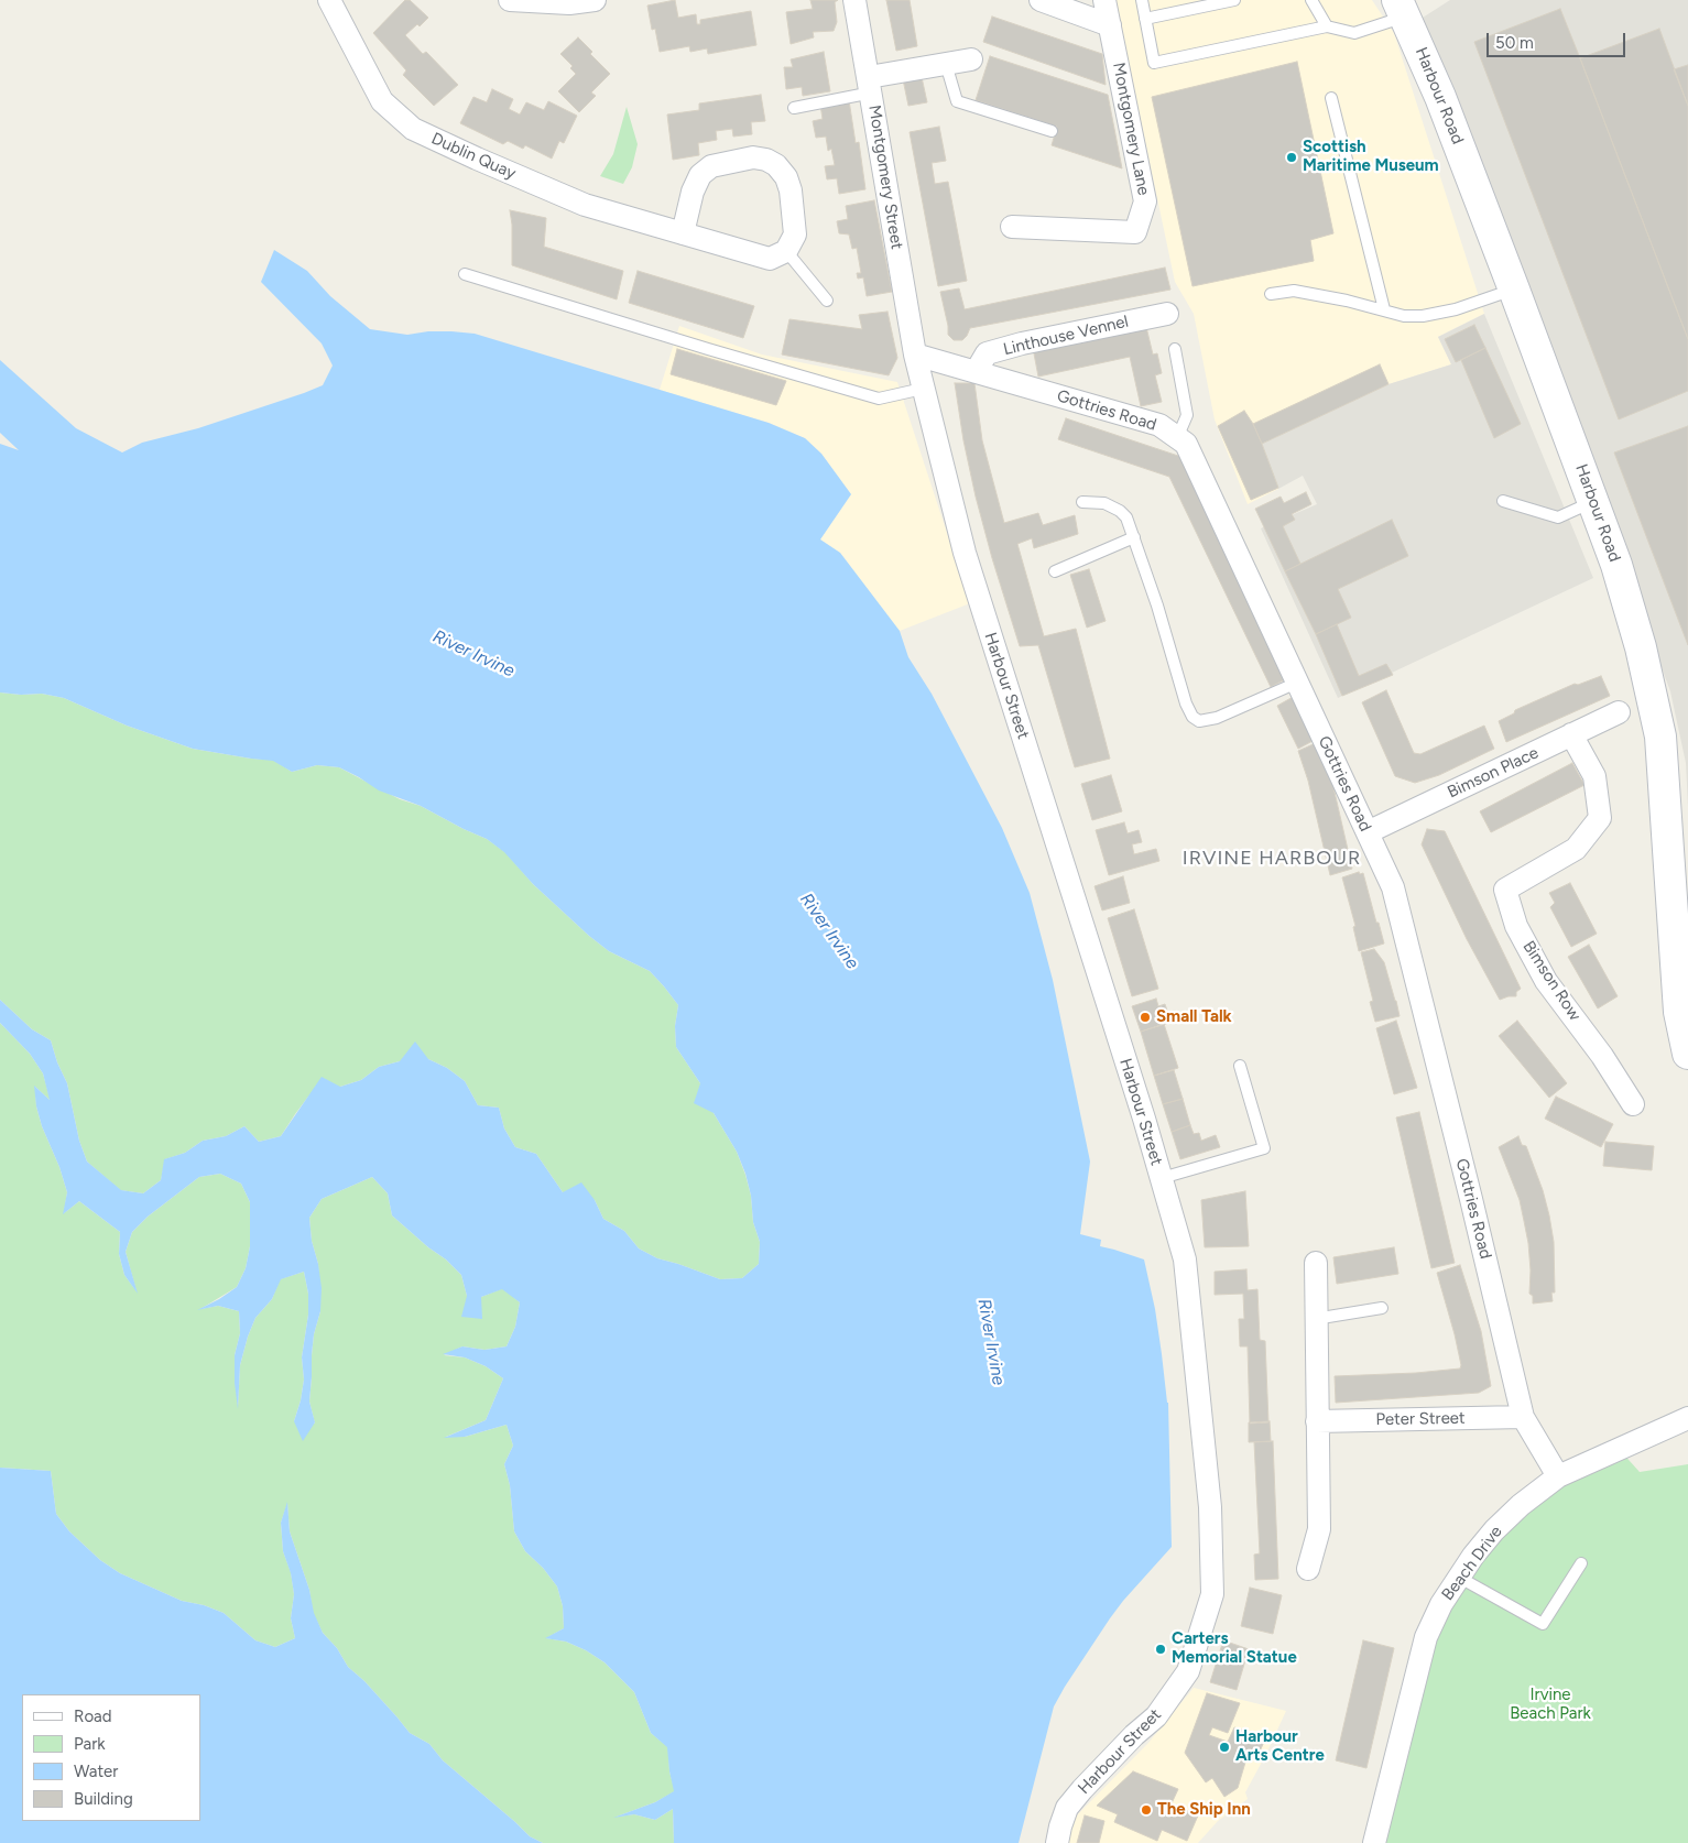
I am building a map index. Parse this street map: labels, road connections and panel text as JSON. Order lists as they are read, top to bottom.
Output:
{
  "streets": {
    "street": [
      "Harbour Road",
      "Montgomery Lane",
      "Dublin Quay",
      "Montgomery Street",
      "Linthouse Vennel",
      "Gottries Road",
      "Harbour Street",
      "Bimson Place",
      "Bimson Row",
      "Peter Street",
      "Beach Drive"
    ]
  },
  "crossings": [
    ["Montgomery Street", "Gottries Road"],
    ["Montgomery Street", "Harbour Street"],
    ["Linthouse Vennel", "Gottries Road"],
    ["Gottries Road", "Harbour Street"],
    ["Gottries Road", "Bimson Place"],
    ["Gottries Road", "Peter Street"],
    ["Gottries Road", "Beach Drive"],
    ["Bimson Place", "Bimson Row"]
  ],
  "districts": ["IRVINE HARBOUR"],
  "water": ["River Irvine"],
  "parks": ["Irvine Beach Park"],
  "places": [
    "Scottish Maritime Museum",
    "Small Talk",
    "Carters Memorial Statue",
    "Harbour Arts Centre",
    "The Ship Inn"
  ],
  "legend": [
    "Road",
    "Park",
    "Water",
    "Building"
  ],
  "scale_bar": "50 m"
}
